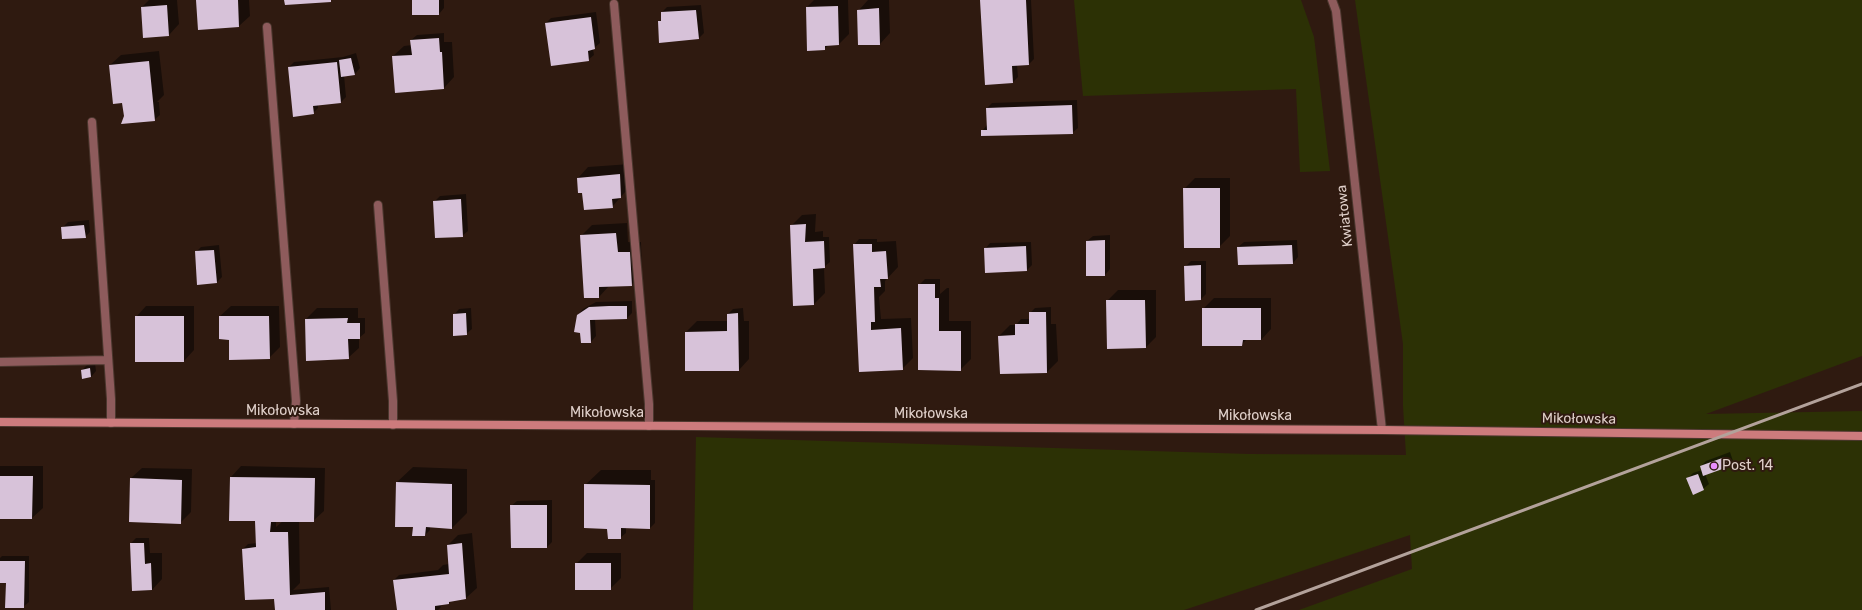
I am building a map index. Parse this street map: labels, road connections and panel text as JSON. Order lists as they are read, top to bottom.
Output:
{
  "streets": {
    "main road": ["Mikołowska"],
    "street": ["Kwiatowa"]
  },
  "crossings": [
    ["Kwiatowa", "Mikołowska"]
  ],
  "places": ["Post. 14"]
}
